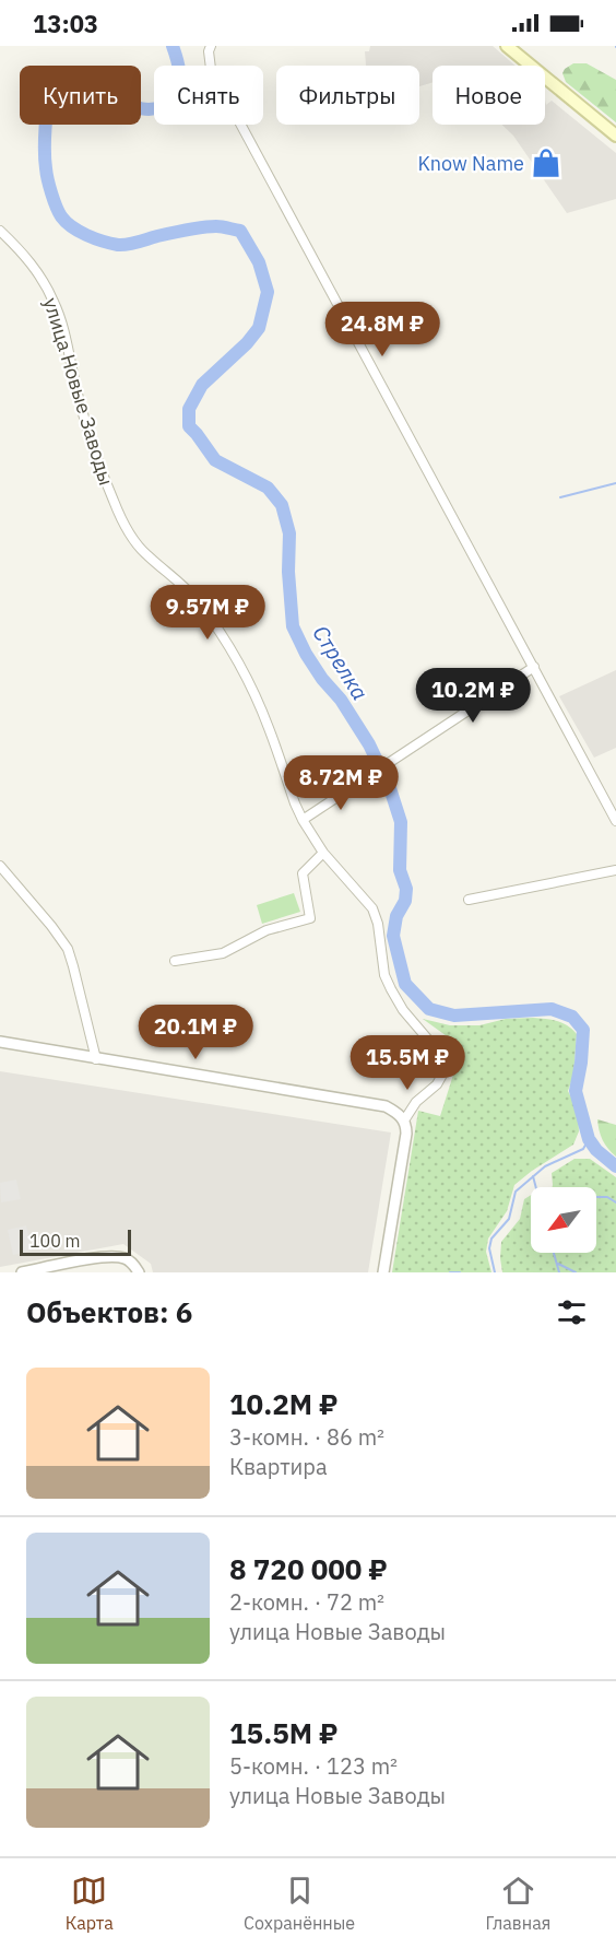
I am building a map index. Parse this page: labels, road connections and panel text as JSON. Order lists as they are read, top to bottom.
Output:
{
  "streets": {
    "street": ["улица Новые Заводы"]
  },
  "water": ["Стрелка"],
  "places": {
    "shop": ["Know Name"]
  },
  "scale_bar": "100 m",
  "north": "bottom left",
  "page": {
    "status": "13:03",
    "chip": [
      "Купить",
      "Снять",
      "Фильтры",
      "Новое"
    ],
    "price": [
      "24.8M ₽",
      "9.57M ₽",
      "10.2M ₽",
      "8.72M ₽",
      "20.1M ₽",
      "15.5M ₽"
    ],
    "scale": "100 m",
    "heading": "Объектов: 6",
    "list": [
      {
        "name": "10.2M ₽",
        "note": "3-комн. · 86 m² · Квартира"
      },
      {
        "name": "8 720 000 ₽",
        "note": "2-комн. · 72 m² · улица Новые Заводы"
      },
      {
        "name": "15.5M ₽",
        "note": "5-комн. · 123 m² · улица Новые Заводы"
      }
    ],
    "tabs": ["Карта", "Сохранённые", "Главная"]
  }
}
